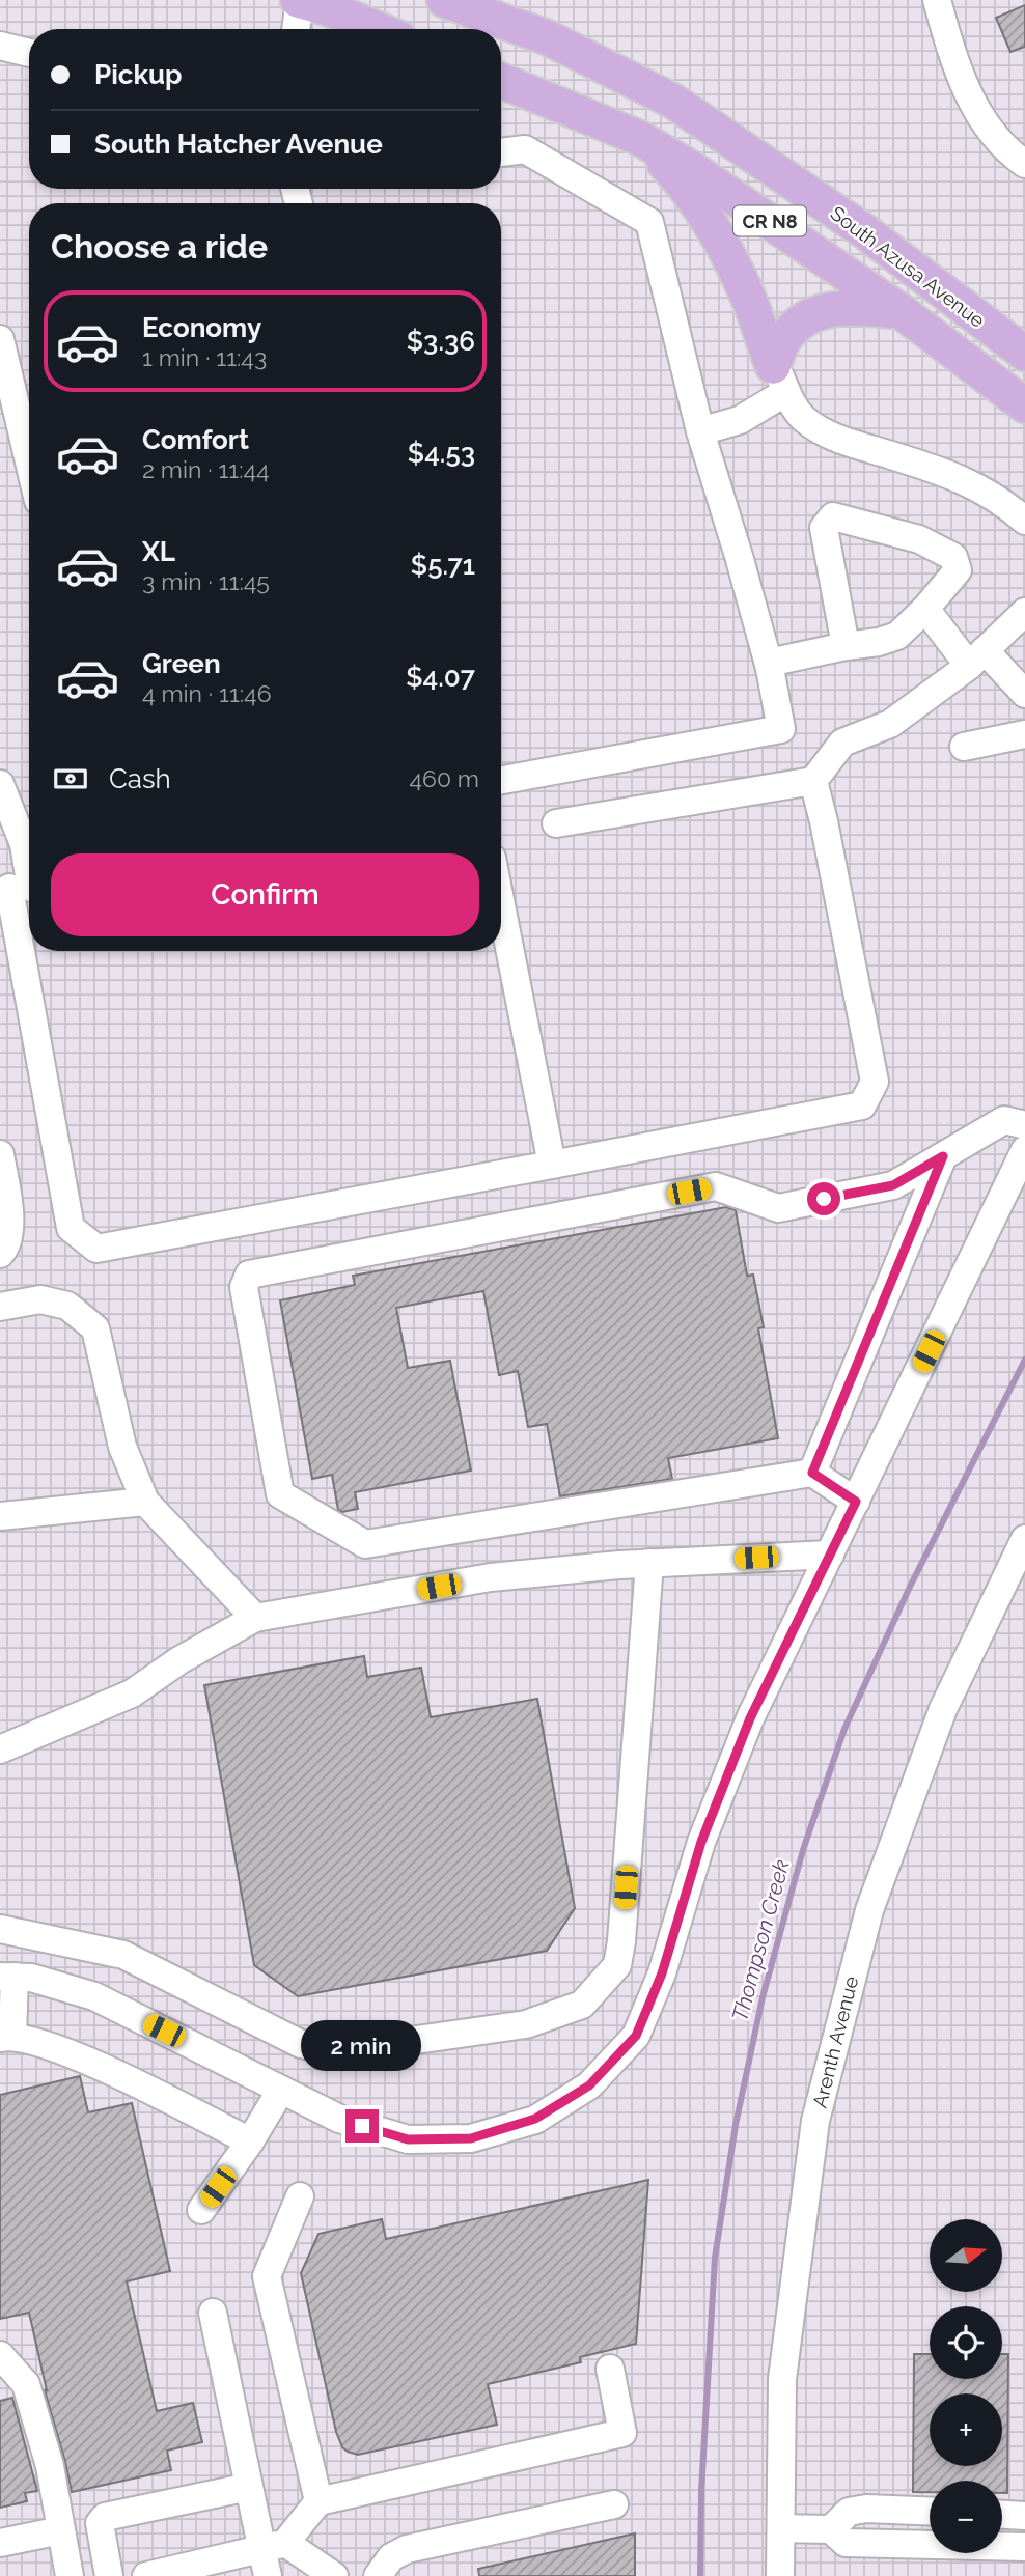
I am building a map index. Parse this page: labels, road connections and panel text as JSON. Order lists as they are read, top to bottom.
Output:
{
  "streets": {
    "main road": ["CR N8", "South Azusa Avenue"],
    "street": ["Arenth Avenue"]
  },
  "water": ["Thompson Creek"],
  "north": "right",
  "page": {
    "banner": ["Pickup", "South Hatcher Avenue"],
    "heading": "Choose a ride",
    "list": [
      {
        "name": "Economy",
        "note": "1 min · 11:43",
        "value": "$3.36"
      },
      {
        "name": "Comfort",
        "note": "2 min · 11:44",
        "value": "$4.53"
      },
      {
        "name": "XL",
        "note": "3 min · 11:45",
        "value": "$5.71"
      },
      {
        "name": "Green",
        "note": "4 min · 11:46",
        "value": "$4.07"
      }
    ],
    "pay": ["Cash", "460 m"],
    "buttons": "Confirm",
    "bubble": "2 min",
    "map_buttons": ["+", "−"]
  }
}
